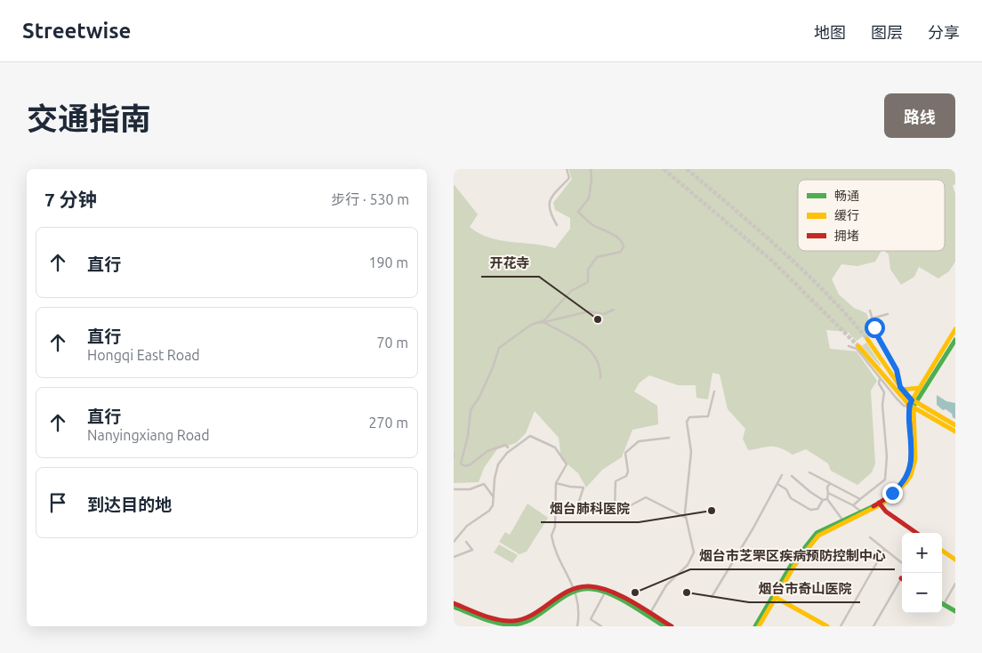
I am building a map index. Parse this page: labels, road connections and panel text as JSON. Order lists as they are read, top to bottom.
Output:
{
  "places": [
    "开花寺",
    "烟台肺科医院",
    "烟台市芝罘区疾病预防控制中心",
    "烟台市奇山医院"
  ],
  "legend": ["畅通", "缓行", "拥堵"],
  "page": {
    "header": "Streetwise",
    "nav": ["地图", "图层", "分享"],
    "title": "交通指南",
    "buttons": "路线",
    "heading": ["7 分钟", "步行 · 530 m"],
    "list": [
      ["直行", "190 m"],
      ["直行", "Hongqi East Road", "70 m"],
      ["直行", "Nanyingxiang Road", "270 m"],
      "到达目的地"
    ],
    "map_buttons": ["+", "−"]
  }
}
